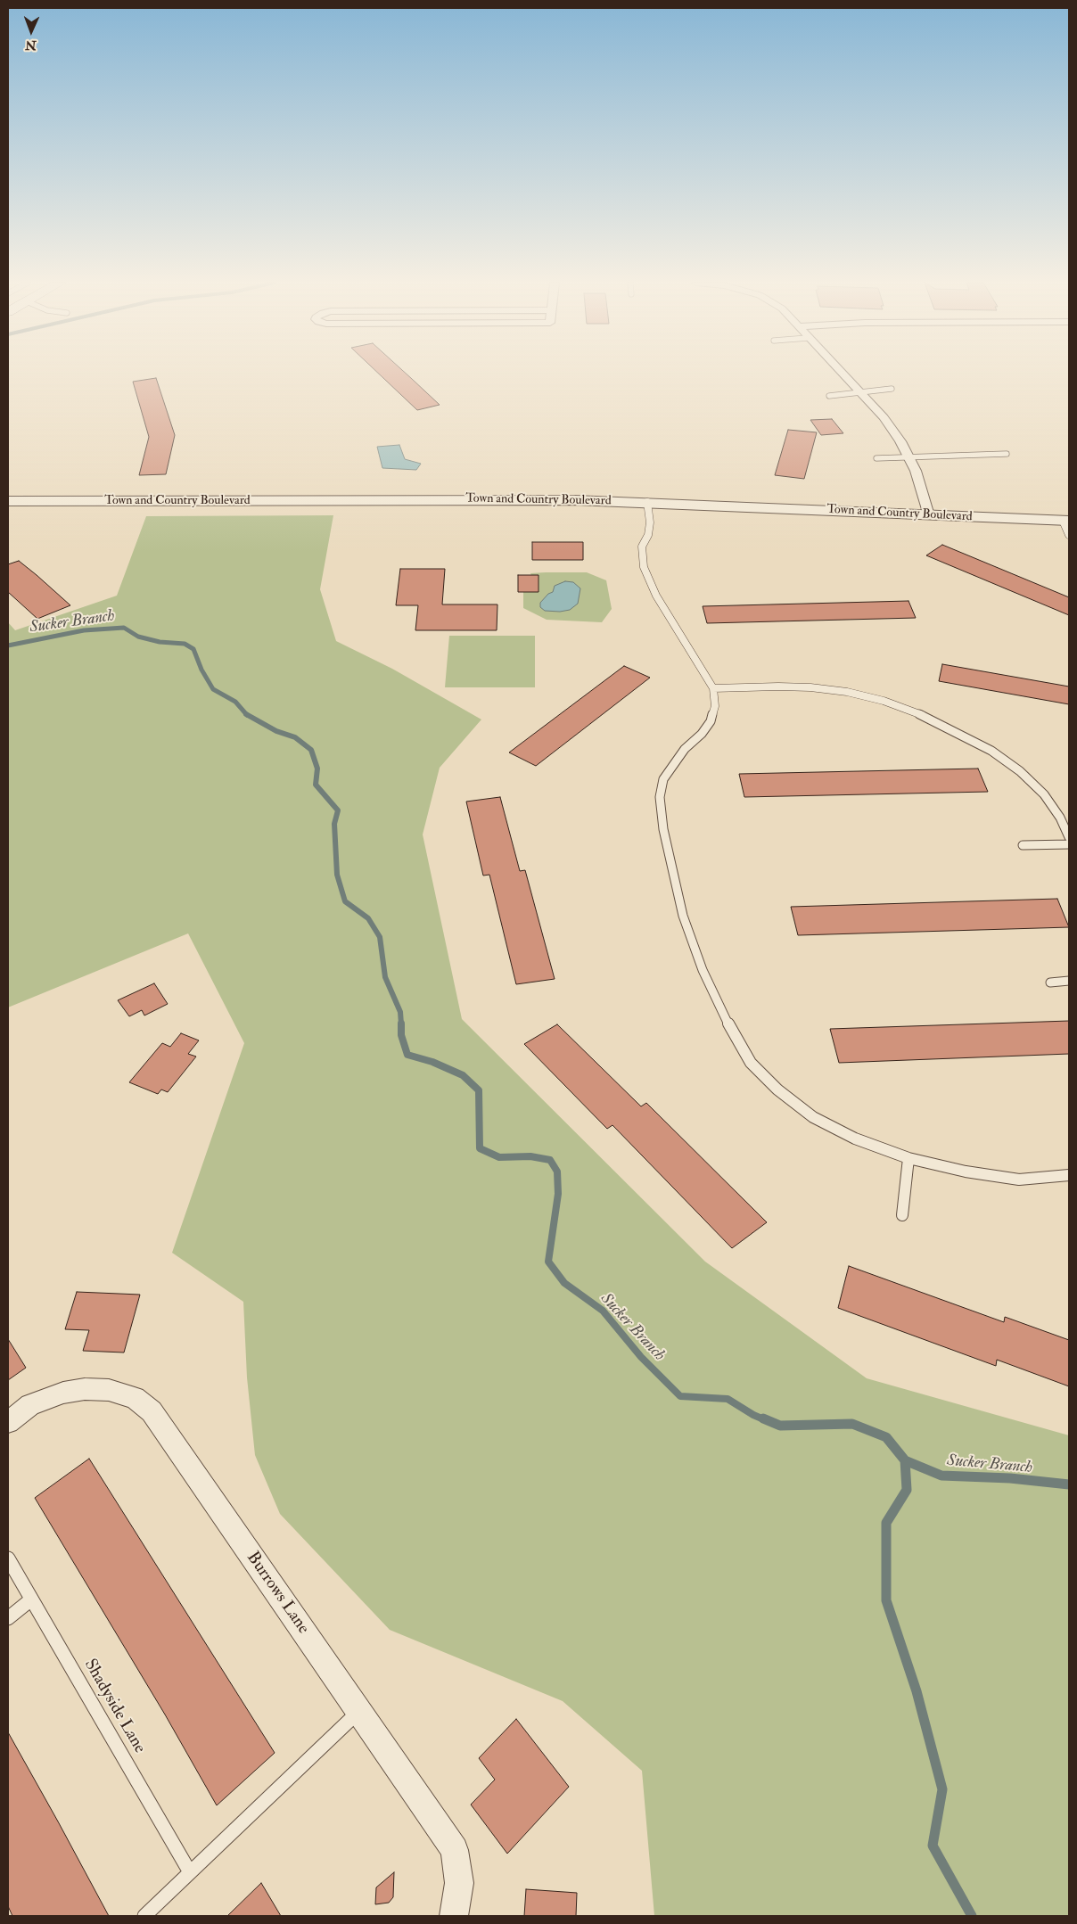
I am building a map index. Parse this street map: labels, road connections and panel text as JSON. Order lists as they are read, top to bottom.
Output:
{
  "streets": {
    "street": ["Town and Country Boulevard", "Burrows Lane"],
    "lane": ["Shadyside Lane"]
  },
  "water": ["Sucker Branch"],
  "north": "bottom"
}
